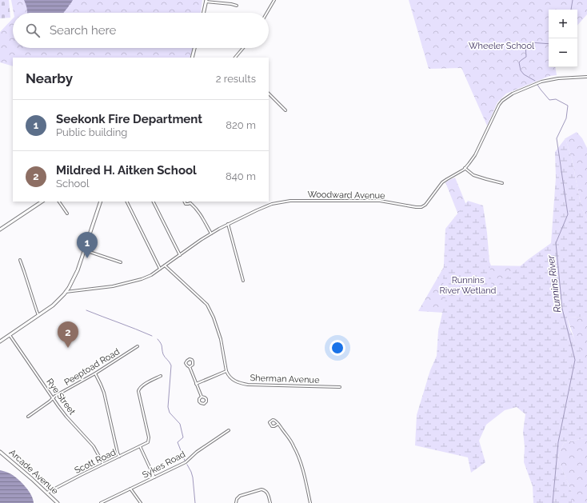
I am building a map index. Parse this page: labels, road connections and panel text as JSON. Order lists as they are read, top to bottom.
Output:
{
  "streets": {
    "main road": ["Arcade Avenue"],
    "street": [
      "Woodward Avenue",
      "Peeptoad Road",
      "Sherman Avenue",
      "Rye Street",
      "Scott Road",
      "Sykes Road"
    ]
  },
  "crossings": [
    ["Peeptoad Road", "Rye Street"],
    ["Rye Street", "Scott Road"],
    ["Scott Road", "Arcade Avenue"]
  ],
  "water": ["Runnins River"],
  "parks": ["Wheeler School", "Runnins River Wetland"],
  "page": {
    "map_buttons": ["+", "−"],
    "search": "Search here",
    "heading": ["Nearby", "2 results"],
    "list": [
      {
        "mark": "1",
        "name": "Seekonk Fire Department",
        "note": "Public building",
        "value": "820 m"
      },
      {
        "mark": "2",
        "name": "Mildred H. Aitken School",
        "note": "School",
        "value": "840 m"
      }
    ],
    "pins": ["1", "2"]
  }
}
